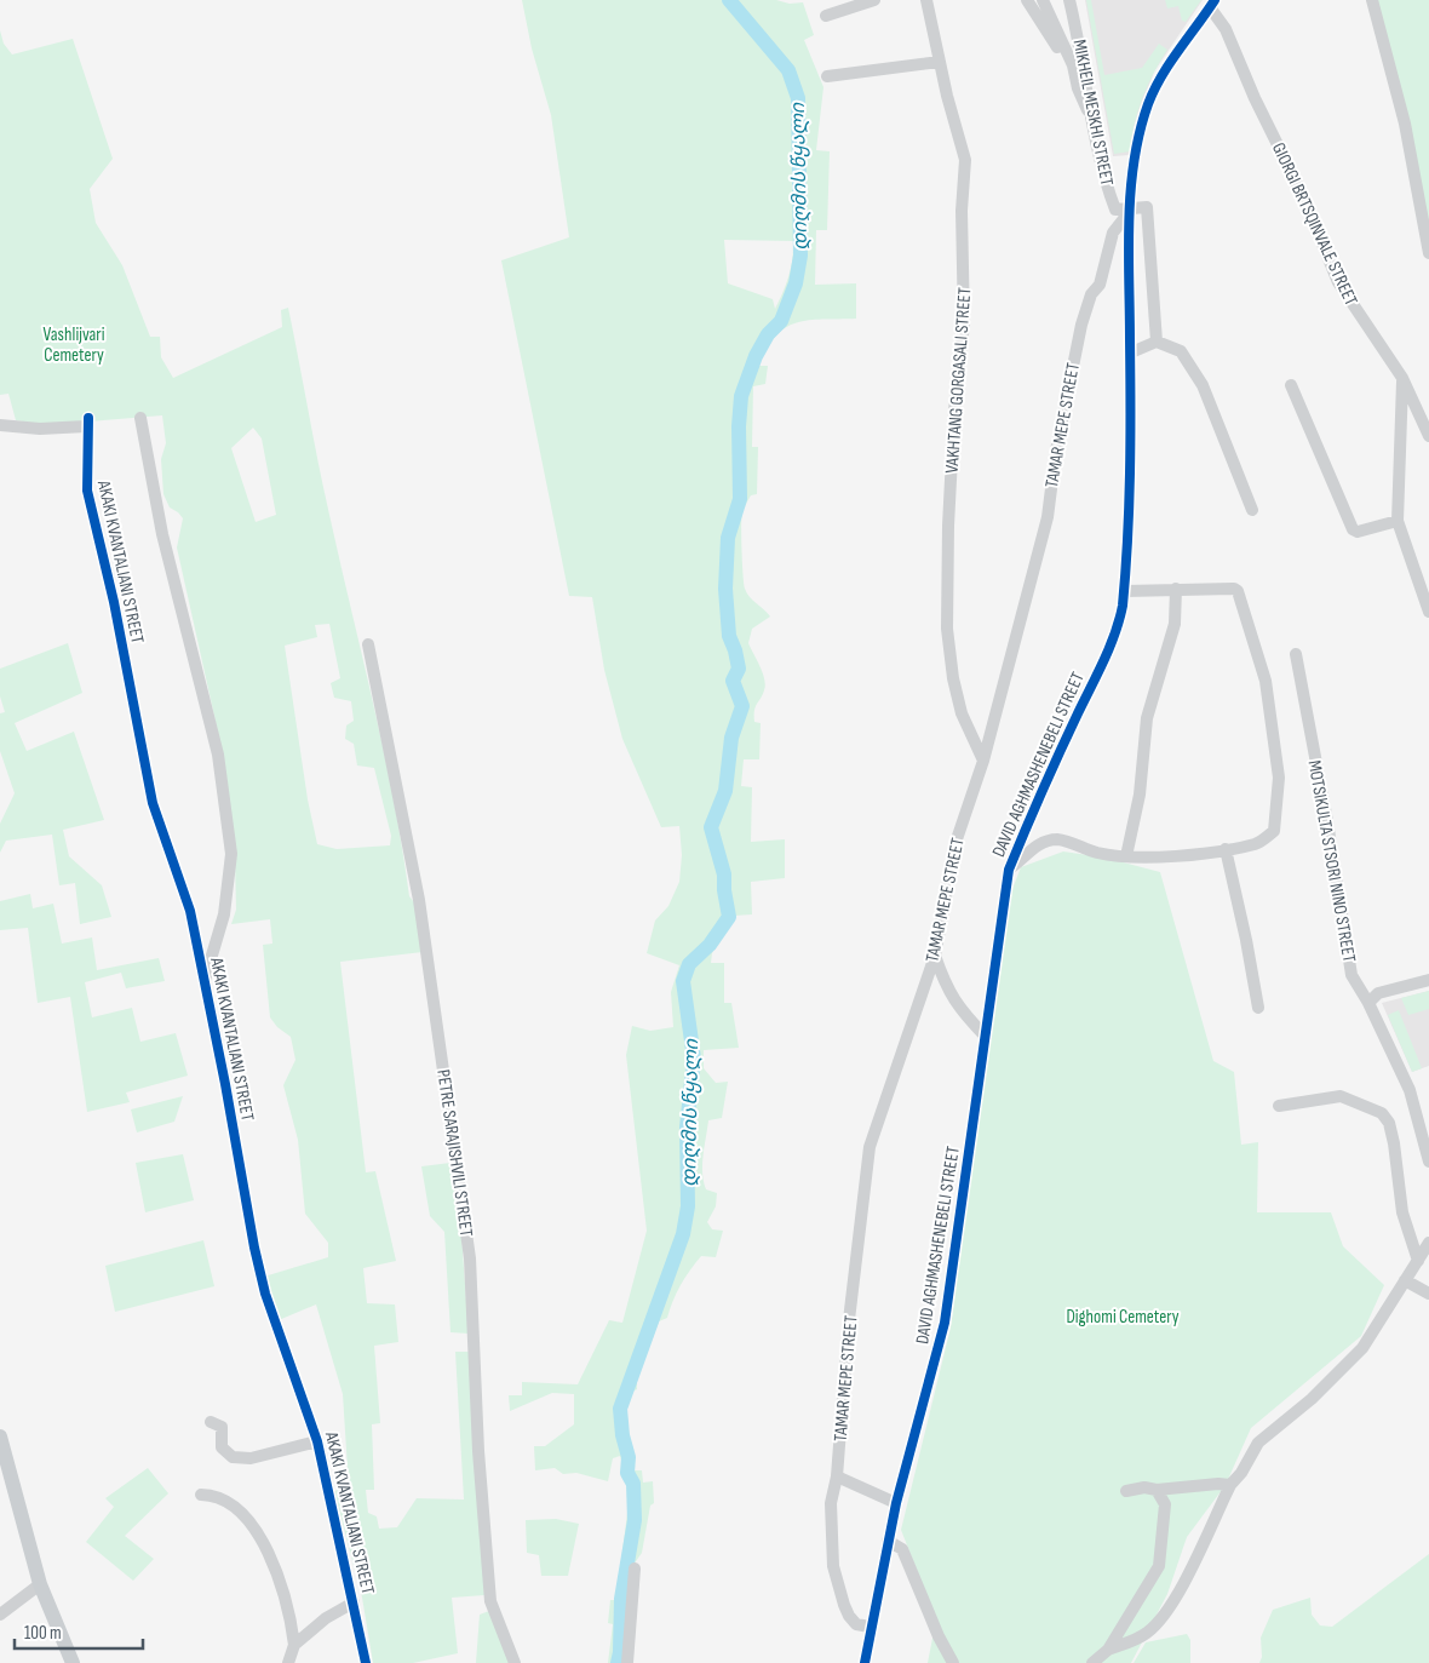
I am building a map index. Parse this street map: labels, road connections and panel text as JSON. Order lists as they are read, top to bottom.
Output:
{
  "streets": {
    "street": [
      "MIKHEIL MESKHI STREET",
      "GIORGI BRTSQINVALE STREET",
      "VAKHTANG GORGASALI STREET",
      "TAMAR MEPE STREET",
      "AKAKI KVANTALIANI STREET",
      "DAVID AGHMASHENEBELI STREET",
      "MOTSIKULTA STSORI NINO STREET",
      "PETRE SARAJISHVILI STREET"
    ]
  },
  "crossings": [
    ["MIKHEIL MESKHI STREET", "TAMAR MEPE STREET"],
    ["MIKHEIL MESKHI STREET", "DAVID AGHMASHENEBELI STREET"],
    ["GIORGI BRTSQINVALE STREET", "DAVID AGHMASHENEBELI STREET"],
    ["VAKHTANG GORGASALI STREET", "TAMAR MEPE STREET"],
    ["TAMAR MEPE STREET", "DAVID AGHMASHENEBELI STREET"]
  ],
  "water": ["დიღმის წყალი"],
  "parks": ["Vashlijvari Cemetery", "Dighomi Cemetery"],
  "scale_bar": "100 m"
}
